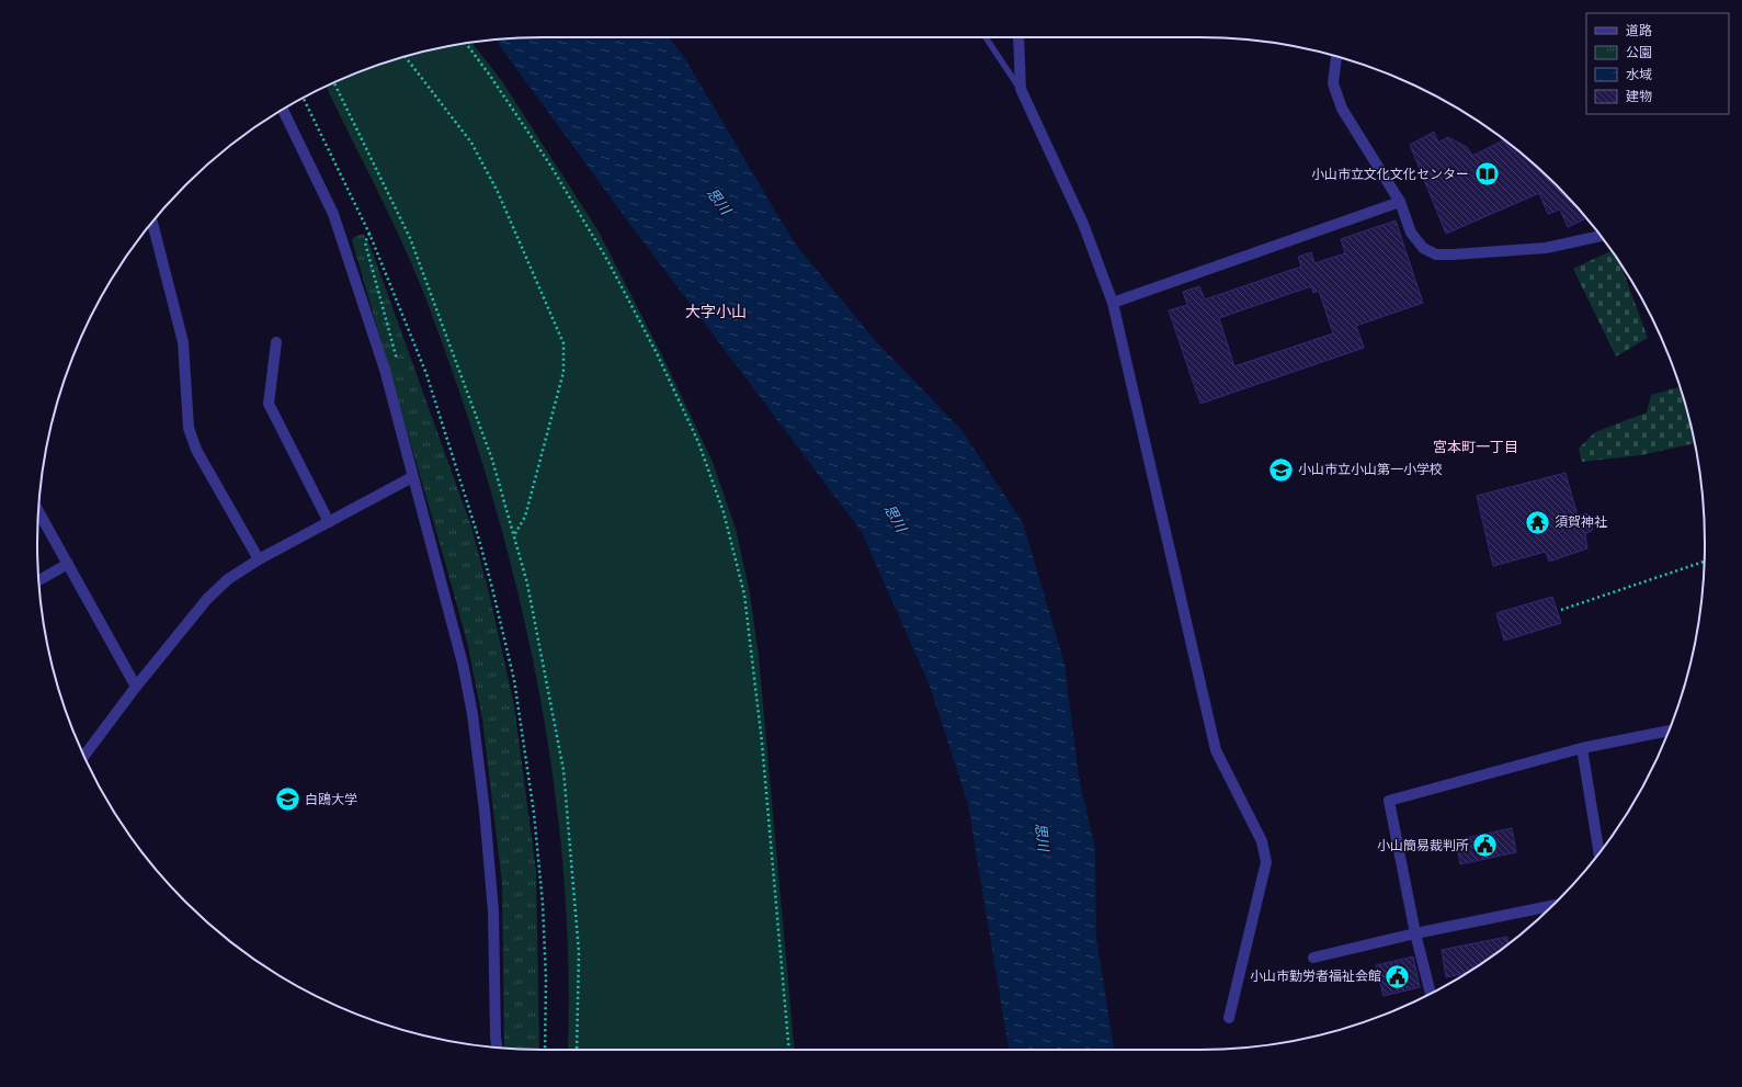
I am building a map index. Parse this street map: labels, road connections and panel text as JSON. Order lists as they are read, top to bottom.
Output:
{
  "districts": ["大字小山", "宮本町一丁目"],
  "water": ["思川"],
  "places": {
    "library": ["小山市立文化文化センター"],
    "school or university": ["小山市立小山第一小学校", "白鴎大学"],
    "temple": ["須賀神社"],
    "public building": ["小山簡易裁判所", "小山市勤労者福祉会館"]
  },
  "legend": [
    "道路",
    "公園",
    "水域",
    "建物"
  ]
}
